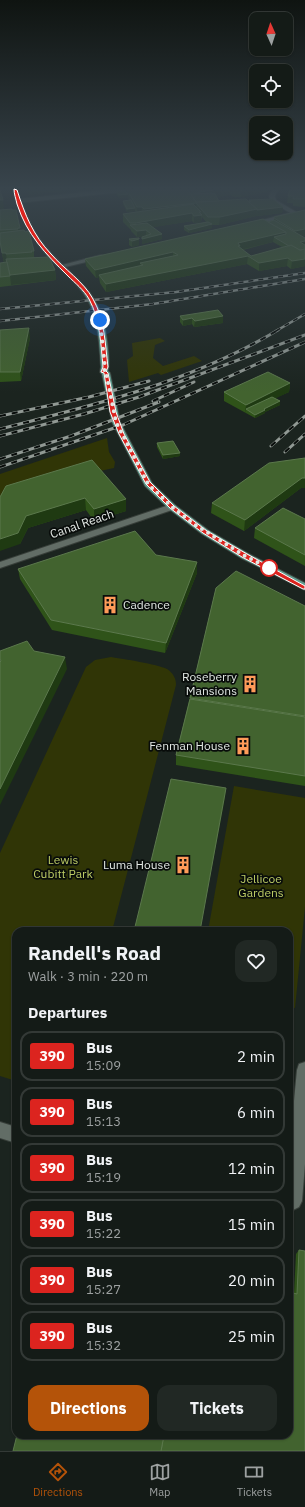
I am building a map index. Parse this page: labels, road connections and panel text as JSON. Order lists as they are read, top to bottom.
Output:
{
  "streets": {
    "street": ["Canal Reach"]
  },
  "parks": ["Lewis Cubitt Park", "Jellicoe Gardens"],
  "places": {
    "building": [
      "Cadence",
      "Roseberry Mansions",
      "Fenman House",
      "Luma House"
    ]
  },
  "lines": ["bus line 390"],
  "north": "top",
  "page": {
    "heading": [
      ["Randell's Road", "Walk · 3 min · 220 m"],
      "Departures"
    ],
    "list": [
      {
        "mark": "390",
        "name": "Bus",
        "note": "15:09",
        "value": "2 min"
      },
      {
        "mark": "390",
        "name": "Bus",
        "note": "15:13",
        "value": "6 min"
      },
      {
        "mark": "390",
        "name": "Bus",
        "note": "15:19",
        "value": "12 min"
      },
      {
        "mark": "390",
        "name": "Bus",
        "note": "15:22",
        "value": "15 min"
      },
      {
        "mark": "390",
        "name": "Bus",
        "note": "15:27",
        "value": "20 min"
      },
      {
        "mark": "390",
        "name": "Bus",
        "note": "15:32",
        "value": "25 min"
      }
    ],
    "buttons": ["Directions", "Tickets"],
    "tabs": ["Directions", "Map", "Tickets"]
  }
}
